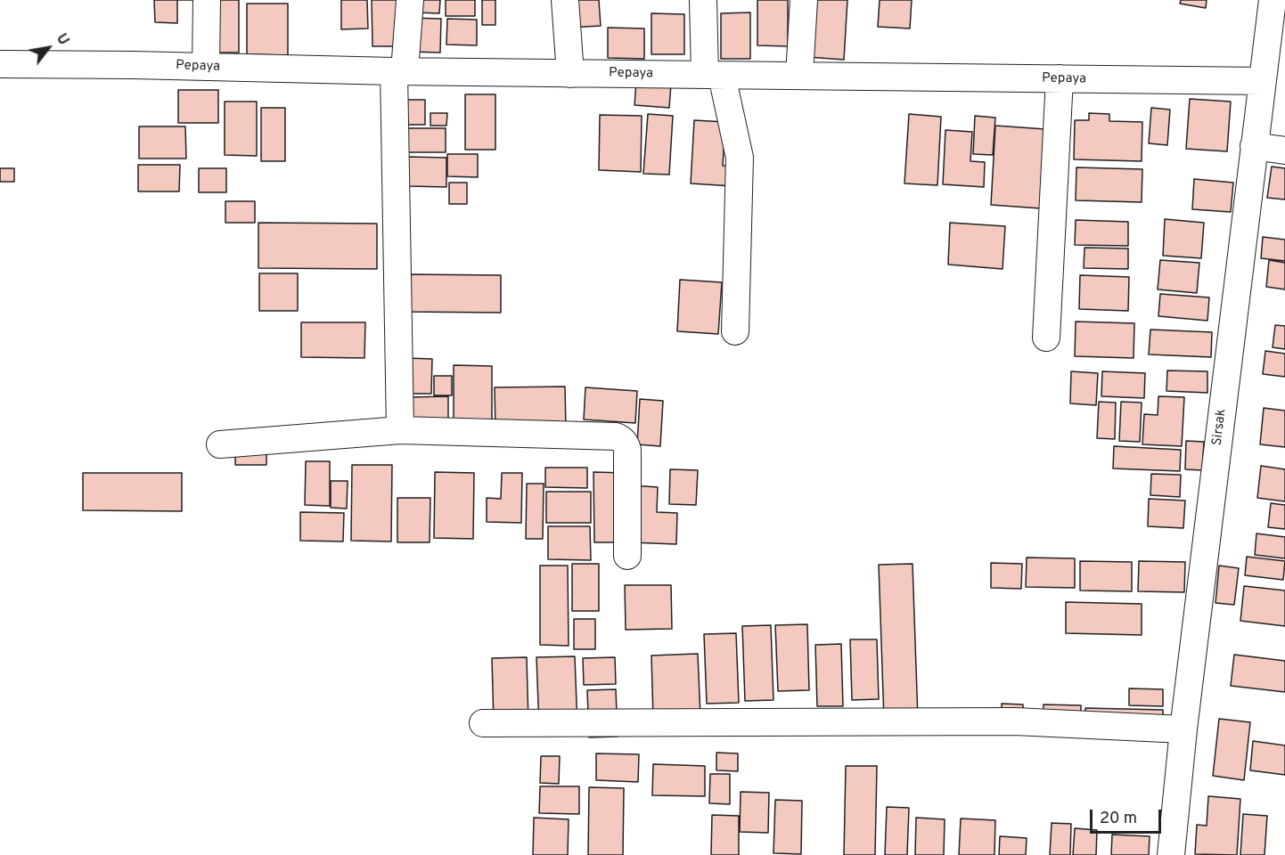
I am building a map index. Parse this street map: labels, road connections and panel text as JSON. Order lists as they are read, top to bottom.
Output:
{
  "streets": {
    "street": ["Pepaya", "Sirsak"]
  },
  "crossings": [
    ["Pepaya", "Sirsak"]
  ],
  "scale_bar": "20 m",
  "north": "top right"
}
